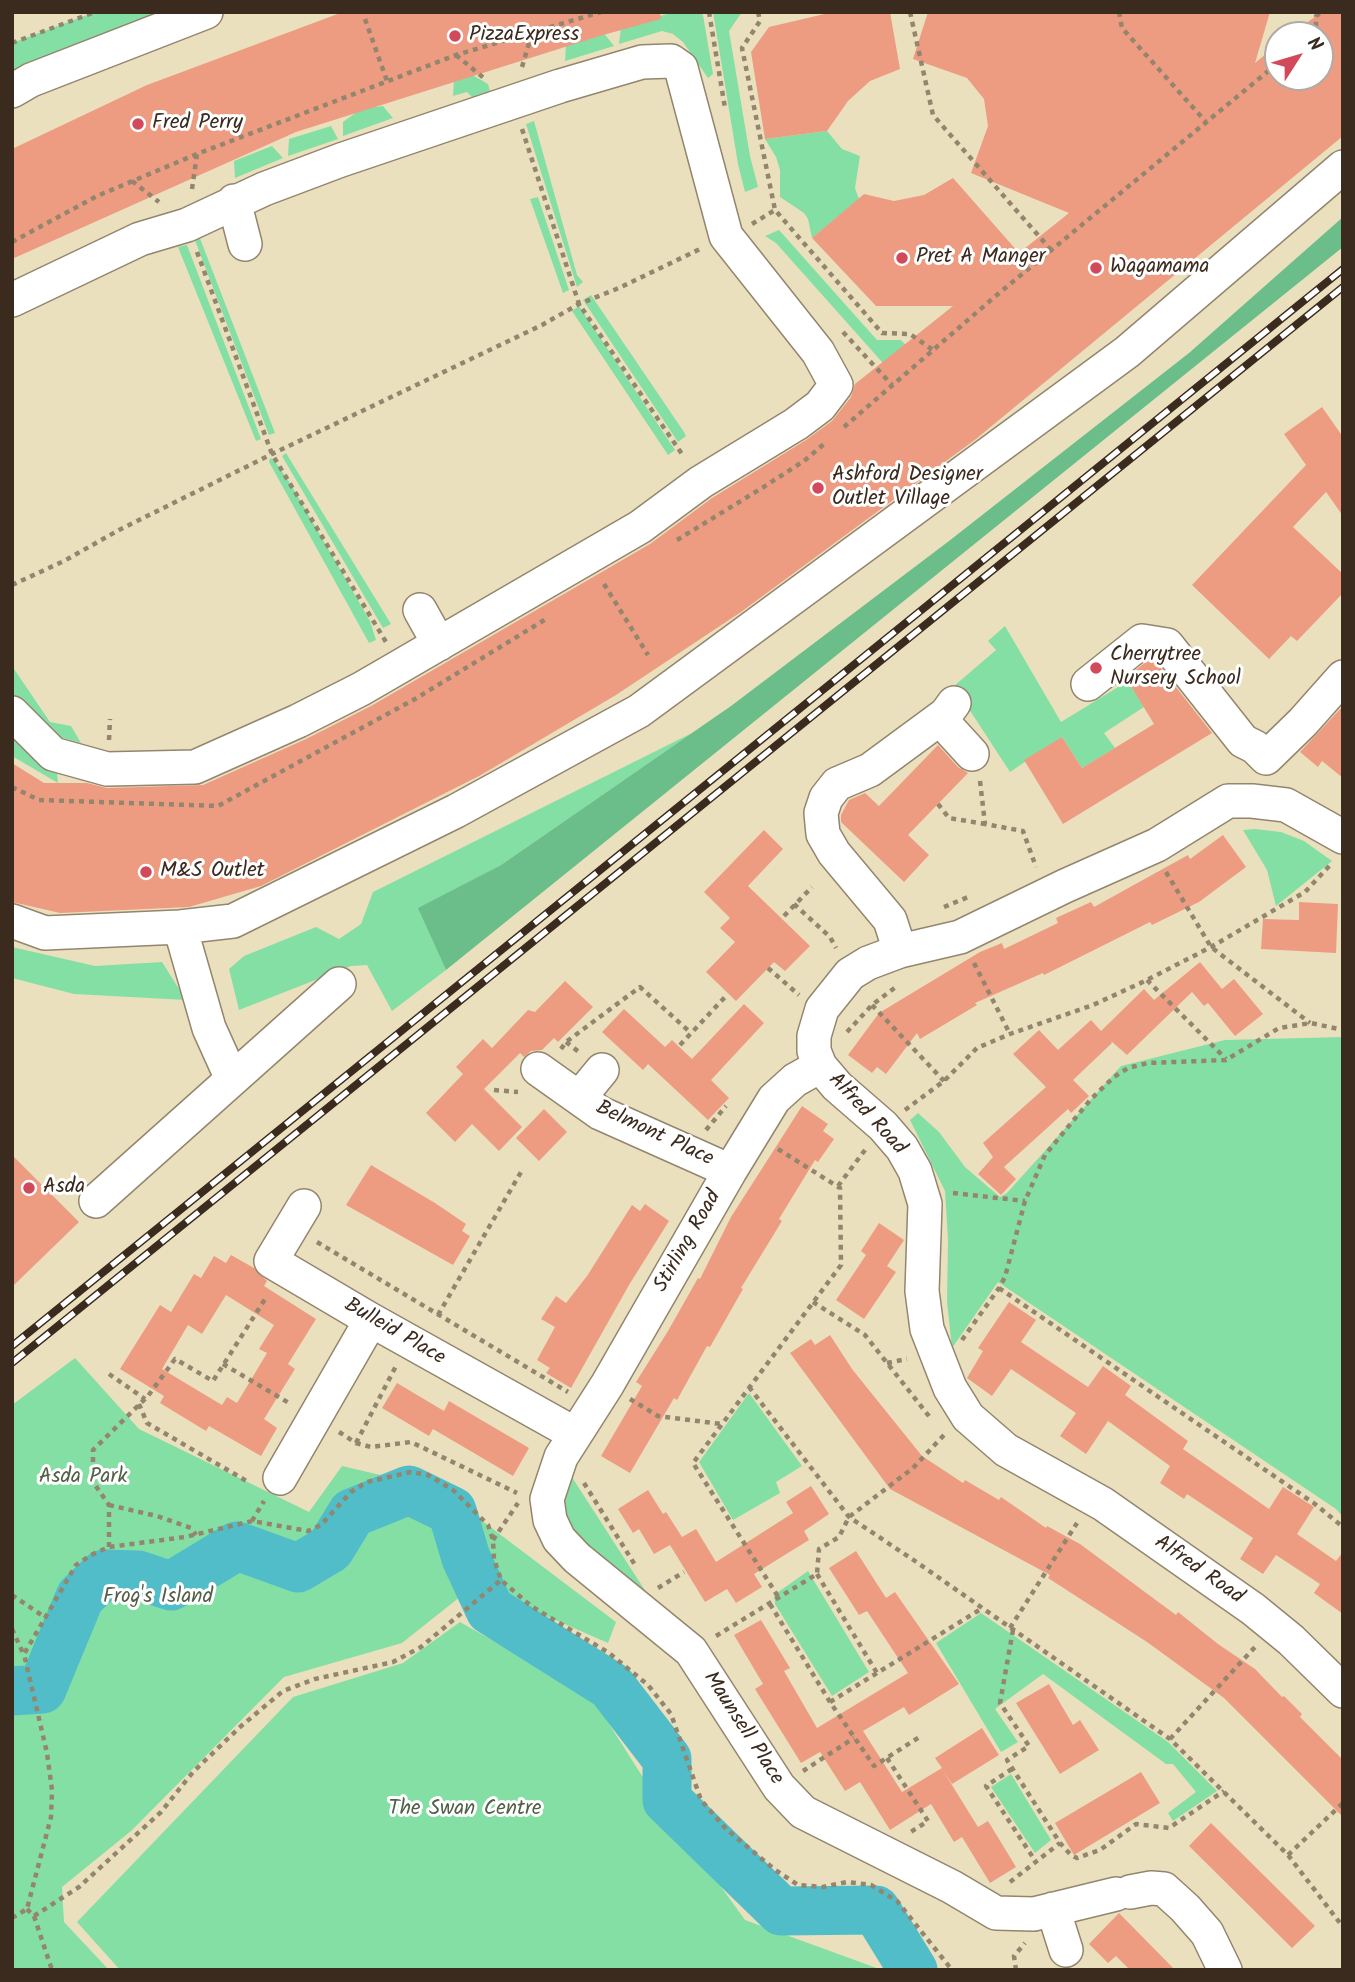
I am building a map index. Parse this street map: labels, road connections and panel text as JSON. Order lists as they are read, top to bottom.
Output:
{
  "streets": {
    "street": [
      "Alfred Road",
      "Belmont Place",
      "Stirling Road",
      "Bulleid Place",
      "Maunsell Place"
    ]
  },
  "crossings": [
    ["Alfred Road", "Stirling Road"],
    ["Belmont Place", "Stirling Road"],
    ["Stirling Road", "Bulleid Place"],
    ["Stirling Road", "Maunsell Place"],
    ["Bulleid Place", "Maunsell Place"]
  ],
  "parks": ["Asda Park", "Frog's Island", "The Swan Centre"],
  "places": [
    "PizzaExpress",
    "Fred Perry",
    "Pret A Manger",
    "Wagamama",
    "Ashford Designer Outlet Village",
    "Cherrytree Nursery School",
    "M&S Outlet",
    "Asda"
  ],
  "north": "top right"
}
